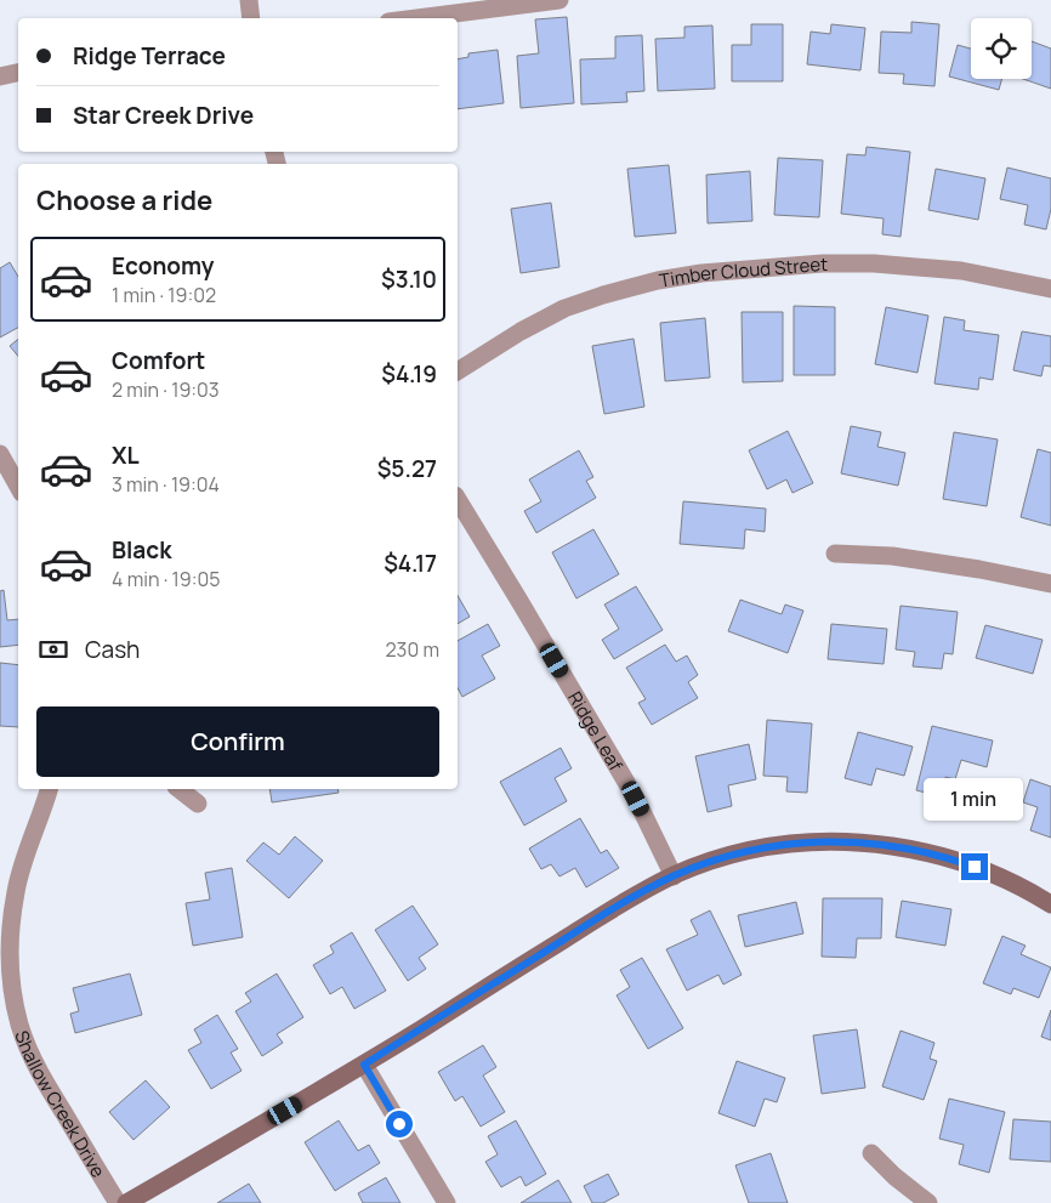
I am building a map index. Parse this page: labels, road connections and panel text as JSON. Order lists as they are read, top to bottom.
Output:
{
  "streets": {
    "street": ["Timber Cloud Street", "Ridge Leaf", "Shallow Creek Drive"]
  },
  "page": {
    "banner": ["Ridge Terrace", "Star Creek Drive"],
    "heading": "Choose a ride",
    "list": [
      {
        "name": "Economy",
        "note": "1 min · 19:02",
        "value": "$3.10"
      },
      {
        "name": "Comfort",
        "note": "2 min · 19:03",
        "value": "$4.19"
      },
      {
        "name": "XL",
        "note": "3 min · 19:04",
        "value": "$5.27"
      },
      {
        "name": "Black",
        "note": "4 min · 19:05",
        "value": "$4.17"
      }
    ],
    "pay": ["Cash", "230 m"],
    "buttons": "Confirm",
    "bubble": "1 min"
  }
}
